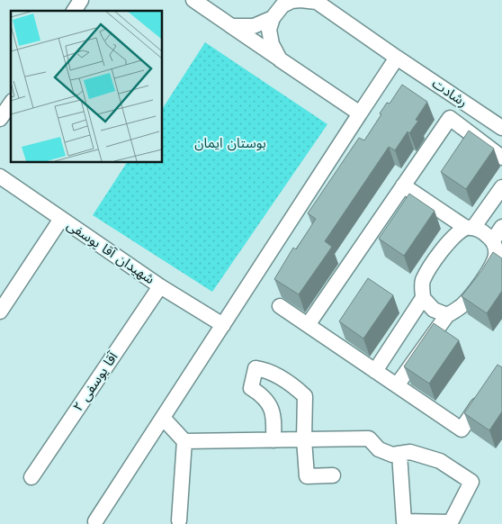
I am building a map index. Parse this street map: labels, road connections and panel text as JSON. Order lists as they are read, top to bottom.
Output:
{
  "streets": {
    "street": ["رشادت", "شهیدان آقا یوسفی", "آقا یوسفی ۲"]
  },
  "crossings": [
    ["شهیدان آقا یوسفی", "آقا یوسفی ۲"]
  ],
  "parks": ["بوستان ایمان"]
}
